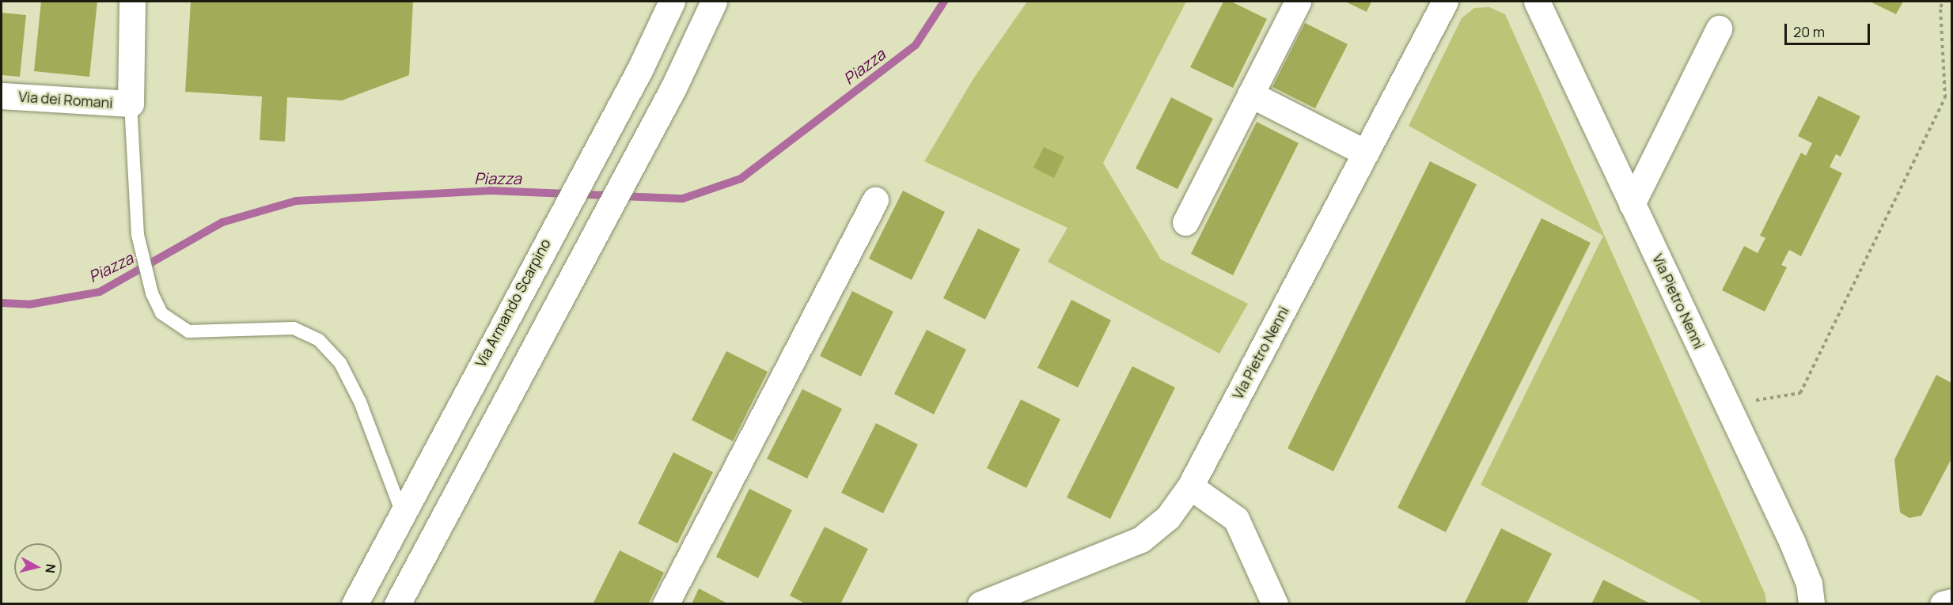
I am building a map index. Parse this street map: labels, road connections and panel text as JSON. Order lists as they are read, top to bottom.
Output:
{
  "streets": {
    "street": ["Via dei Romani", "Via Pietro Nenni", "Via Armando Scarpino"]
  },
  "water": ["Piazza"],
  "scale_bar": "20 m",
  "north": "right"
}
